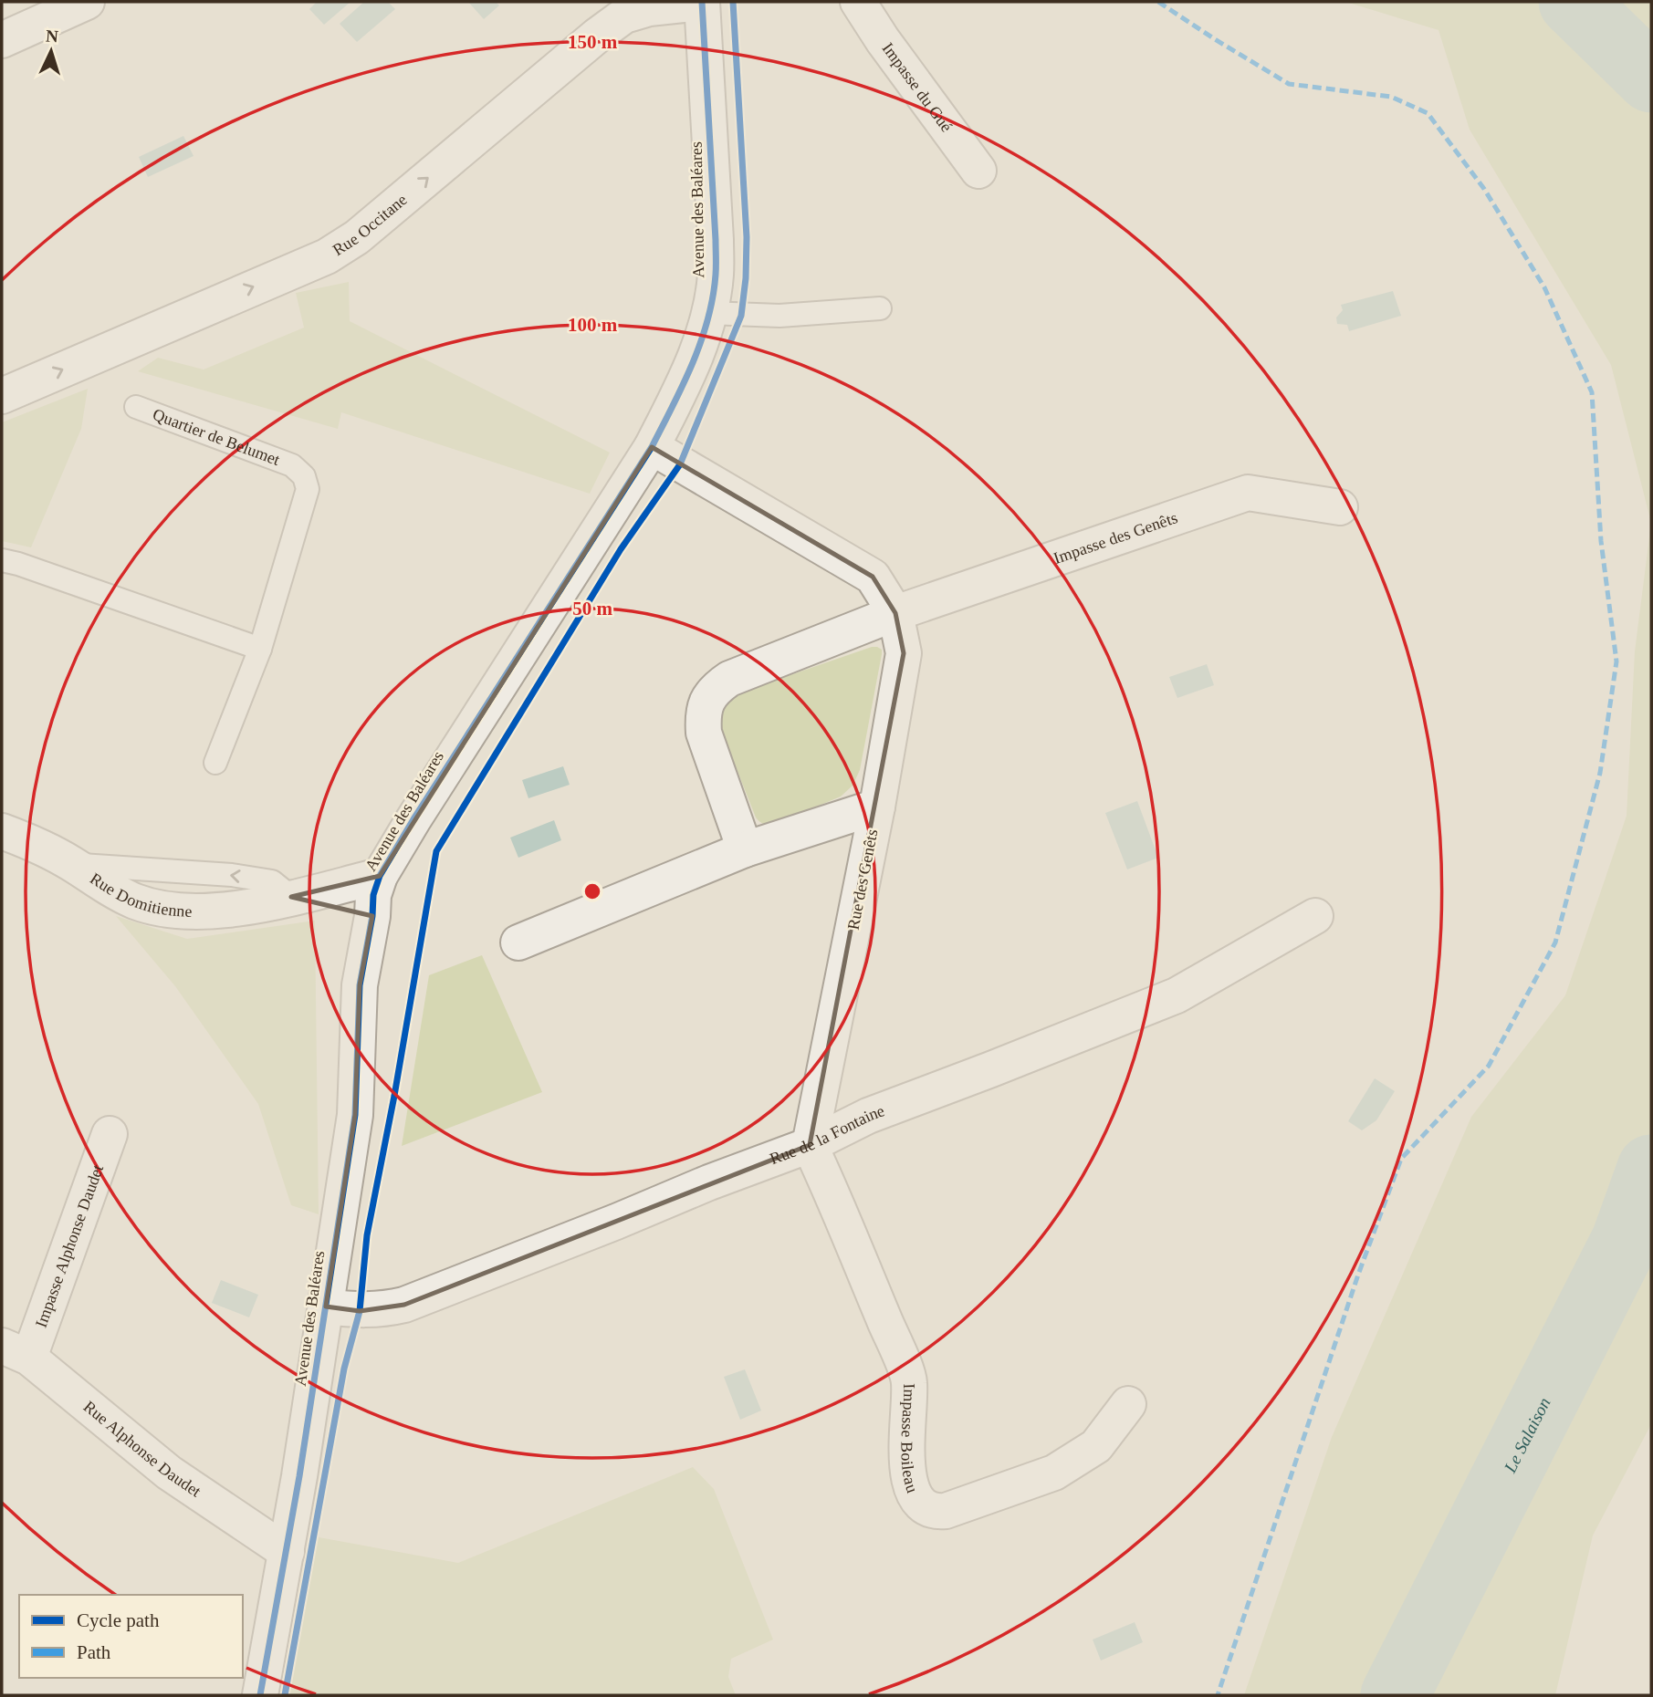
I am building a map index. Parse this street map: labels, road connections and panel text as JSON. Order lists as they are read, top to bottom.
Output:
{
  "streets": {
    "street": [
      "Impasse du Gué",
      "Avenue des Baléares",
      "Rue Occitane",
      "Impasse des Genêts",
      "Rue des Genêts",
      "Rue Domitienne",
      "Rue de la Fontaine",
      "Impasse Alphonse Daudet",
      "Impasse Boileau",
      "Rue Alphonse Daudet"
    ],
    "lane": ["Quartier de Belumet"]
  },
  "crossings": [
    ["Avenue des Baléares", "Rue Occitane"],
    ["Avenue des Baléares", "Rue des Genêts"],
    ["Avenue des Baléares", "Rue Domitienne"],
    ["Avenue des Baléares", "Rue de la Fontaine"],
    ["Avenue des Baléares", "Rue Alphonse Daudet"],
    ["Impasse des Genêts", "Rue des Genêts"],
    ["Rue des Genêts", "Rue de la Fontaine"],
    ["Rue des Genêts", "Impasse Boileau"],
    ["Rue de la Fontaine", "Impasse Boileau"],
    ["Impasse Alphonse Daudet", "Rue Alphonse Daudet"]
  ],
  "one_way": ["Rue Occitane"],
  "water": ["Le Salaison"],
  "legend": ["Cycle path", "Path"],
  "north": "top",
  "rings": ["150 m", "100 m", "50 m"]
}
